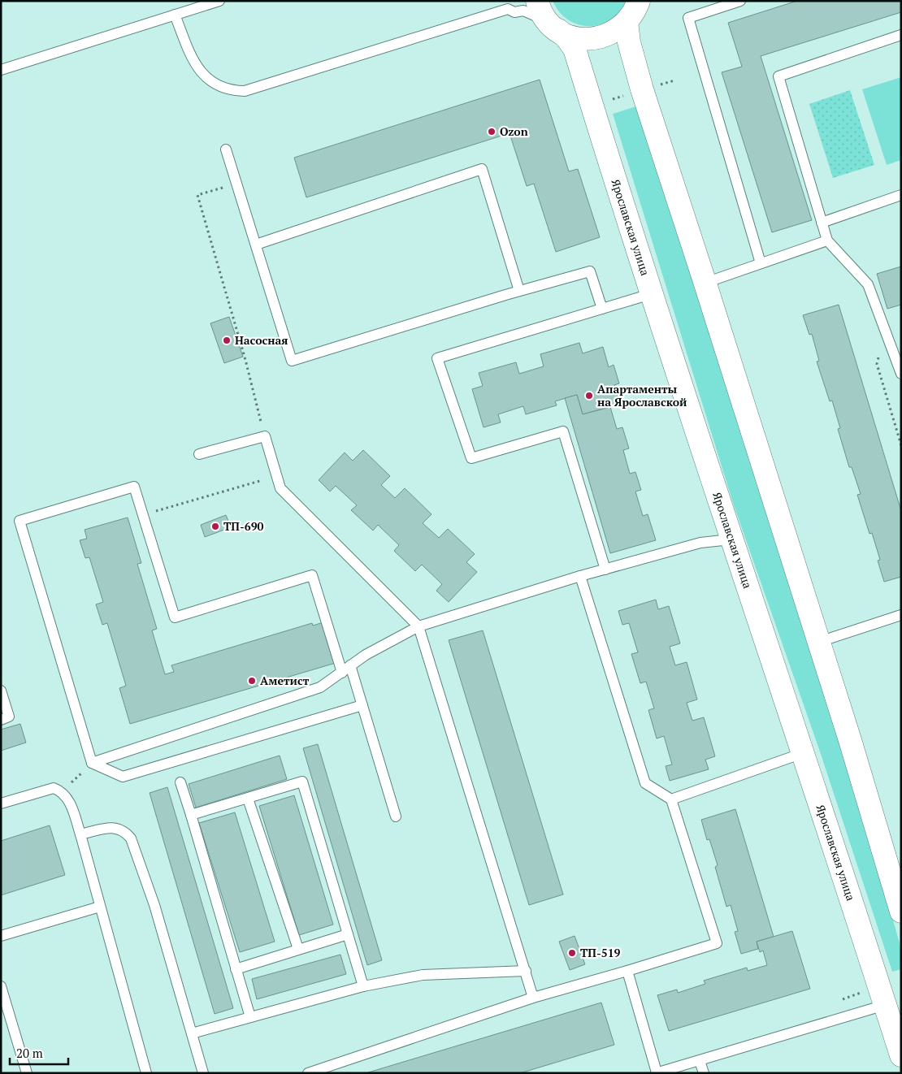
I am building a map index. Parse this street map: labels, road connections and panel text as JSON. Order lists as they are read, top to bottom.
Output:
{
  "streets": {
    "main road": ["Ярославская улица"]
  },
  "places": [
    "Ozon",
    "Насосная",
    "Апартаменты на Ярославской",
    "ТП-690",
    "Аметист",
    "ТП-519"
  ],
  "scale_bar": "20 m"
}
